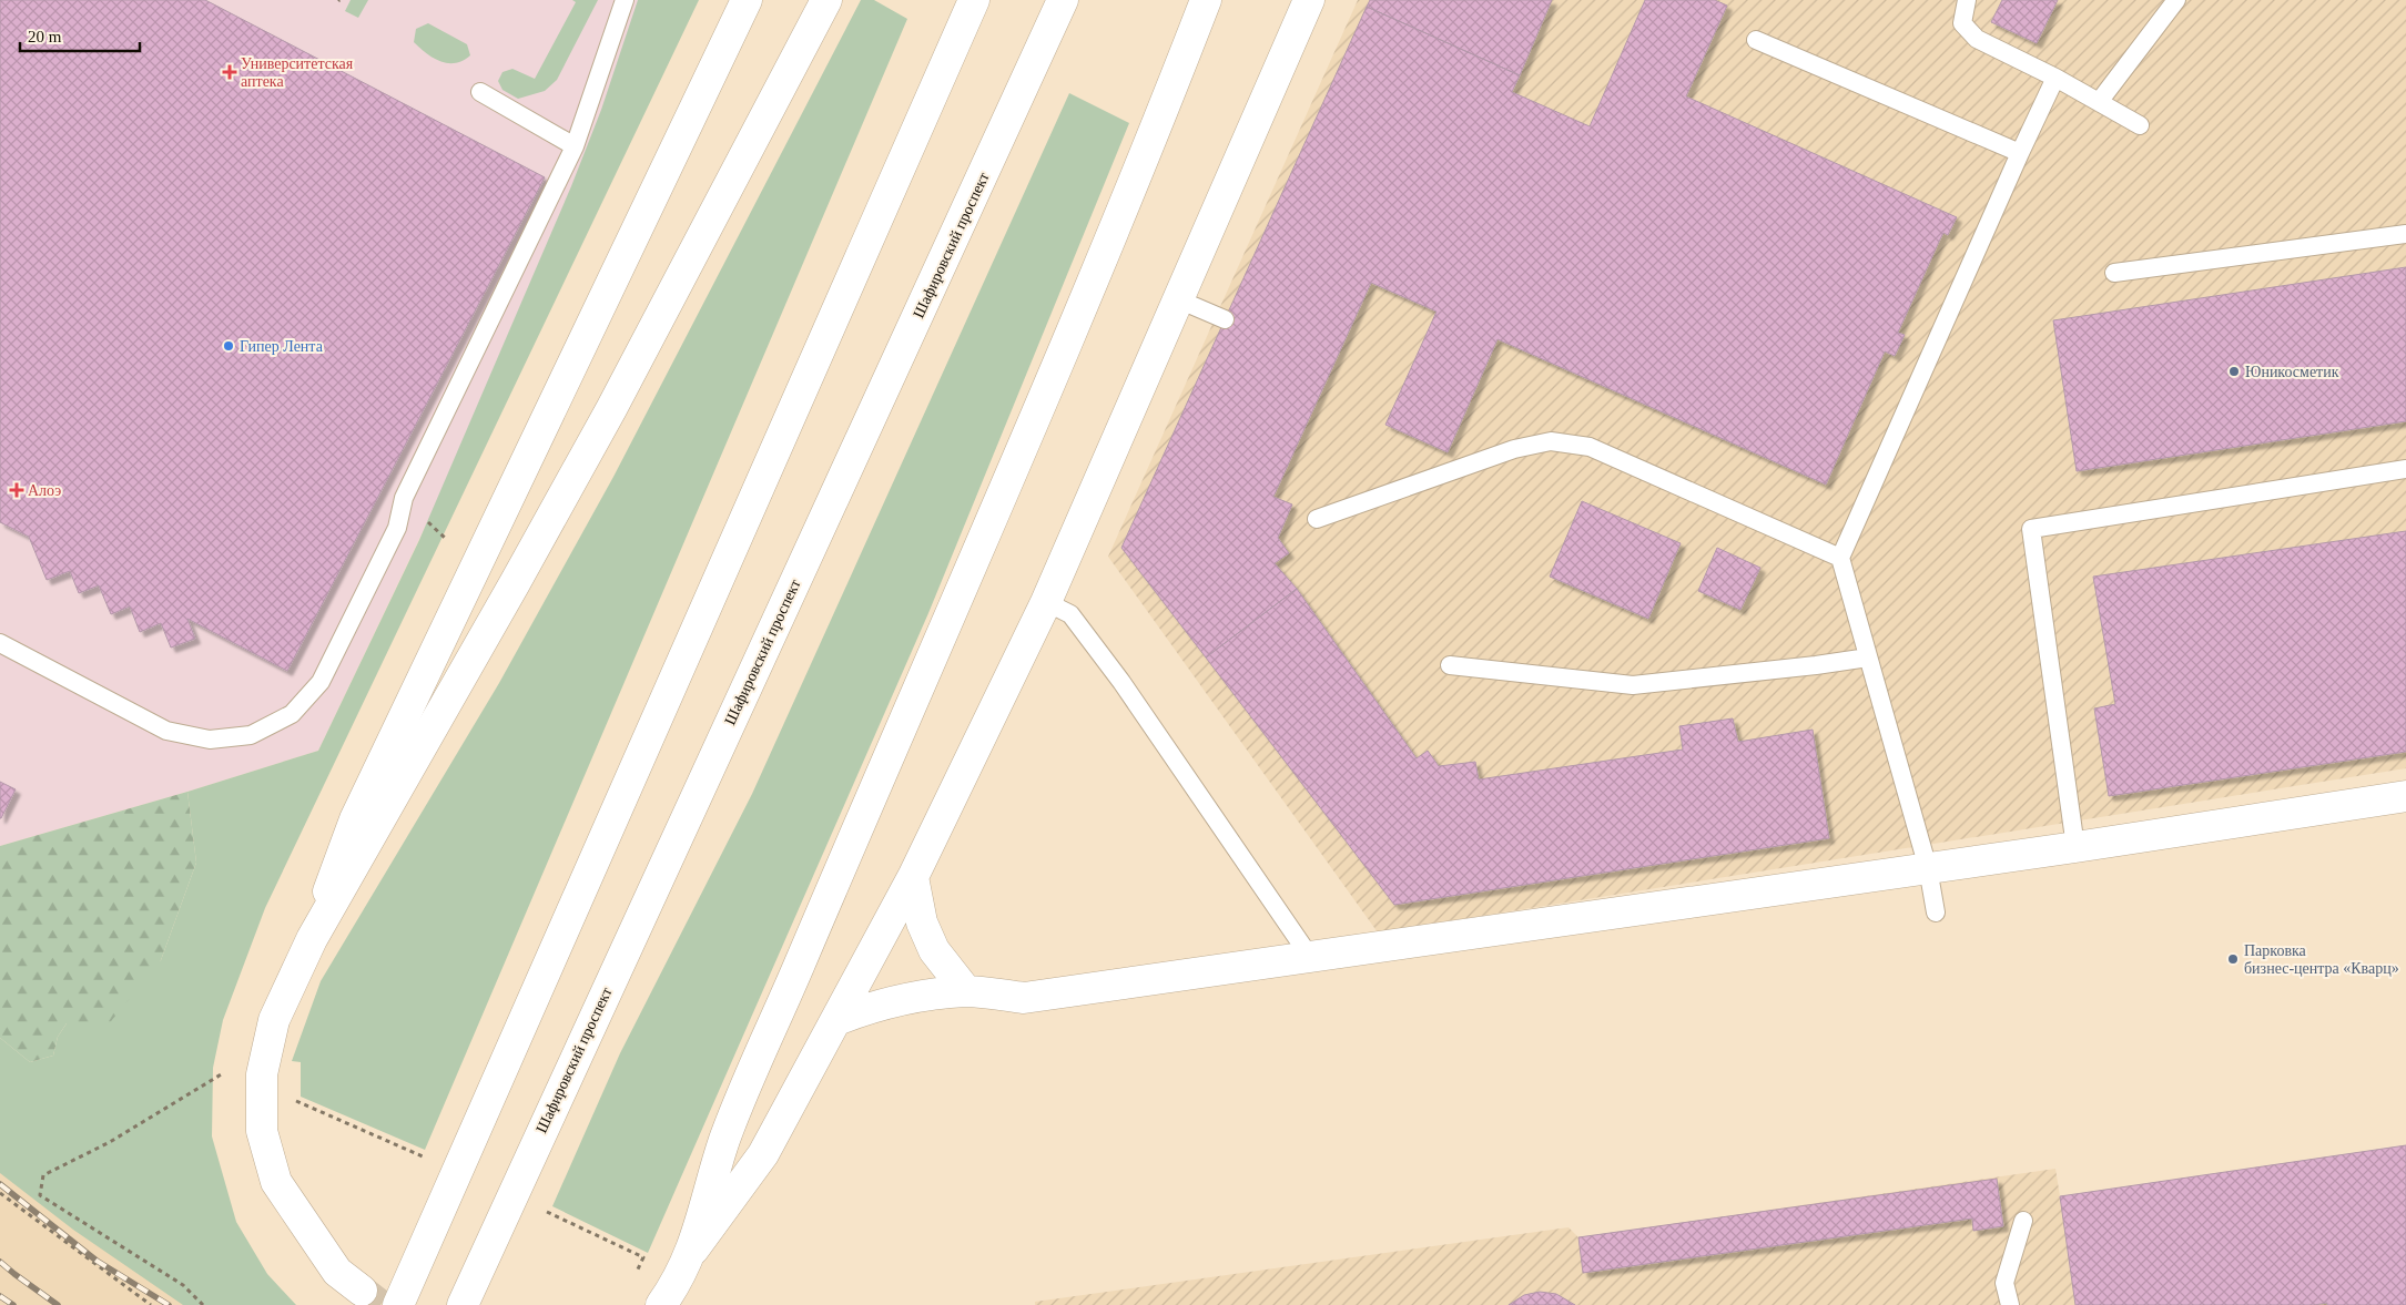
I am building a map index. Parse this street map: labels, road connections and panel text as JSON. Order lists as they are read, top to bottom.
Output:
{
  "streets": {
    "main road": ["Шафировский проспект"]
  },
  "places": {
    "health": ["Университетская аптека", "Алоэ"],
    "other": ["Гипер Лента", "Юникосметик", "Парковка бизнес-центра «Кварц»"]
  },
  "scale_bar": "20 m"
}
